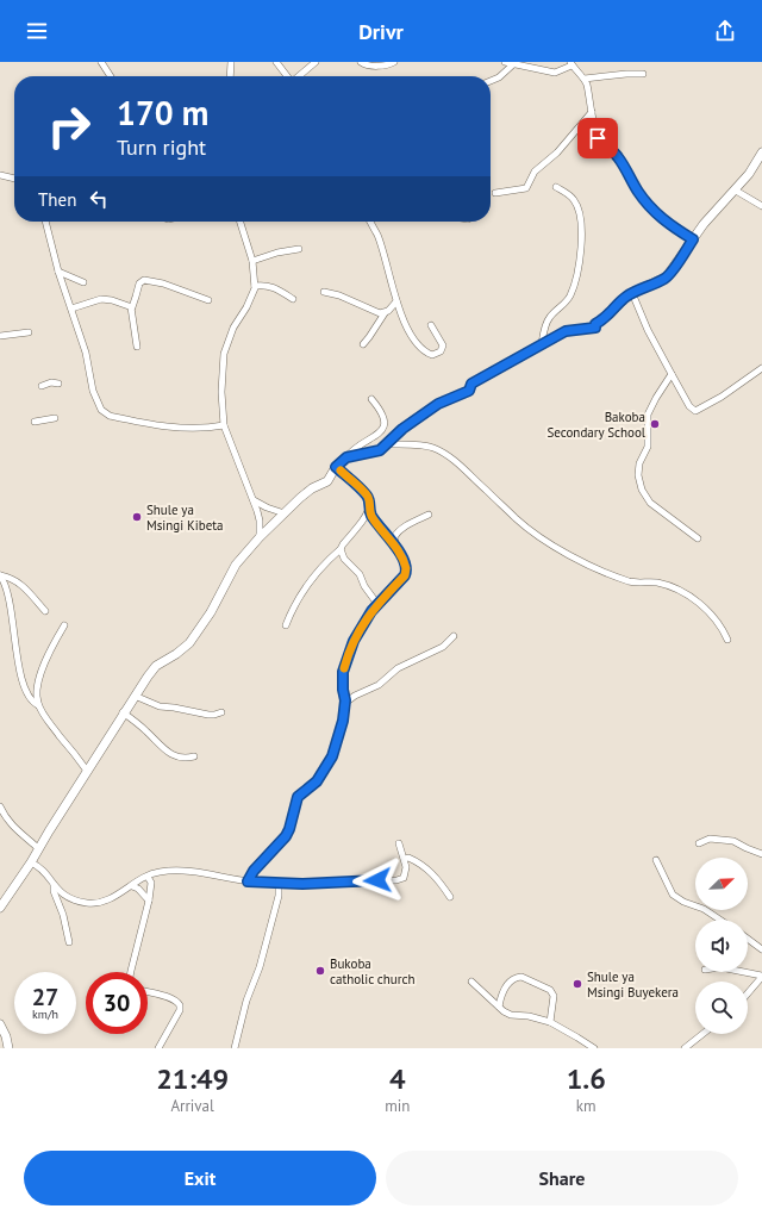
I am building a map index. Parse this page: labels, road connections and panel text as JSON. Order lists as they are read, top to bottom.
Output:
{
  "places": [
    "Bakoba Secondary School",
    "Shule ya Msingi Kibeta",
    "Bukoba catholic church",
    "Shule ya Msingi Buyekera"
  ],
  "north": "top right",
  "page": {
    "header": "Drivr",
    "turn": ["170 m", "Turn right"],
    "then": "Then",
    "speed": "27 km/h",
    "limit": "30",
    "eta": [
      "21:49",
      "Arrival",
      "4",
      "min",
      "1.6",
      "km"
    ],
    "buttons": ["Exit", "Share"]
  }
}
